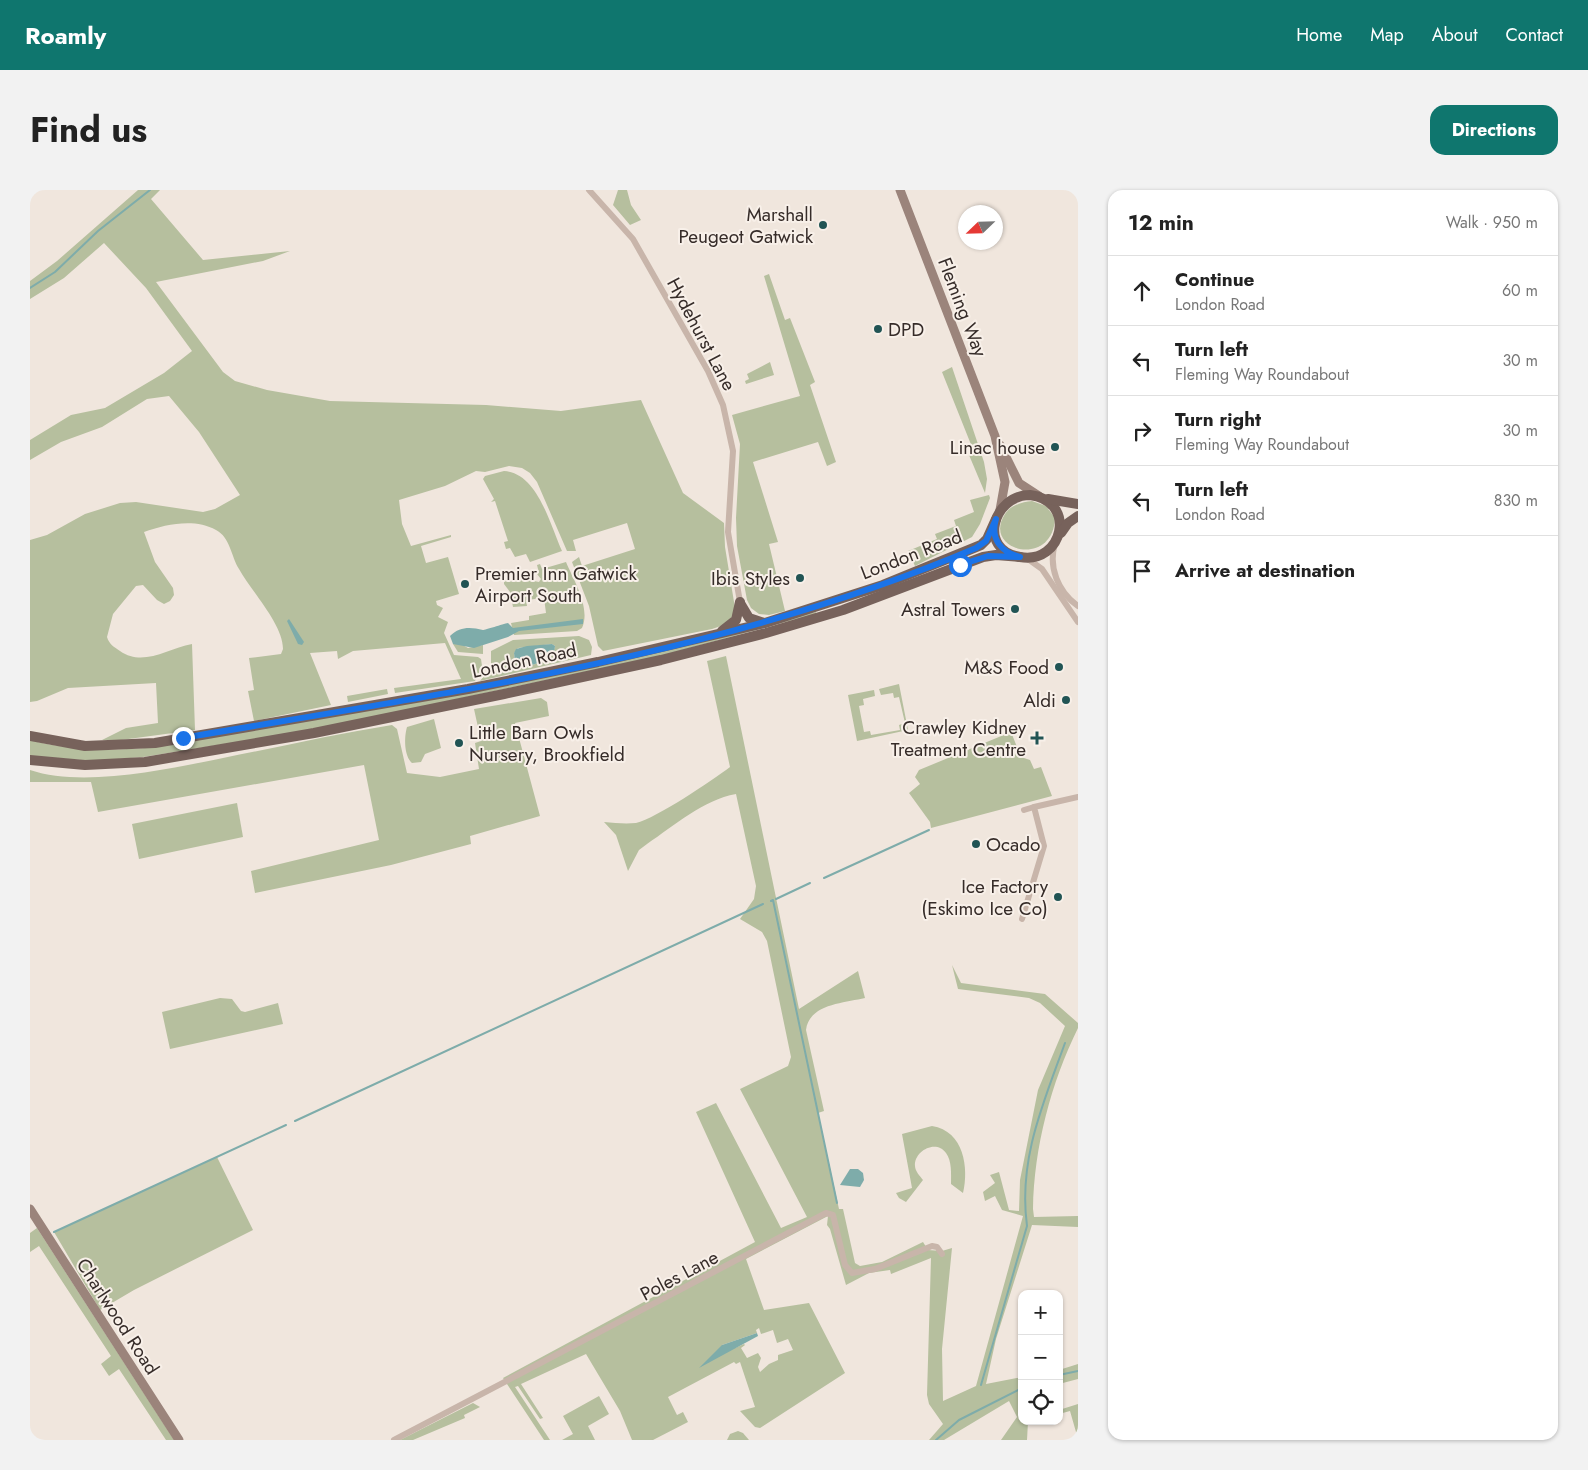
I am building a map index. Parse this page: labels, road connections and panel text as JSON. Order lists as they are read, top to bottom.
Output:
{
  "streets": {
    "main road": ["London Road"],
    "street": [
      "Fleming Way",
      "Hydehurst Lane",
      "Poles Lane",
      "Charlwood Road"
    ]
  },
  "crossings": [
    ["Fleming Way", "London Road"]
  ],
  "places": {
    "other": [
      "Marshall Peugeot Gatwick",
      "DPD",
      "Linac house",
      "Ibis Styles",
      "Premier Inn Gatwick Airport South",
      "Astral Towers",
      "M&S Food",
      "Aldi",
      "Little Barn Owls Nursery, Brookfield",
      "Ocado",
      "Ice Factory (Eskimo Ice Co)"
    ],
    "health": ["Crawley Kidney Treatment Centre"]
  },
  "north": "bottom left",
  "page": {
    "header": "Roamly",
    "nav": [
      "Home",
      "Map",
      "About",
      "Contact"
    ],
    "title": "Find us",
    "buttons": "Directions",
    "heading": ["12 min", "Walk · 950 m"],
    "list": [
      ["Continue", "London Road", "60 m"],
      ["Turn left", "Fleming Way Roundabout", "30 m"],
      ["Turn right", "Fleming Way Roundabout", "30 m"],
      ["Turn left", "London Road", "830 m"],
      "Arrive at destination"
    ],
    "map_buttons": ["+", "−"]
  }
}
